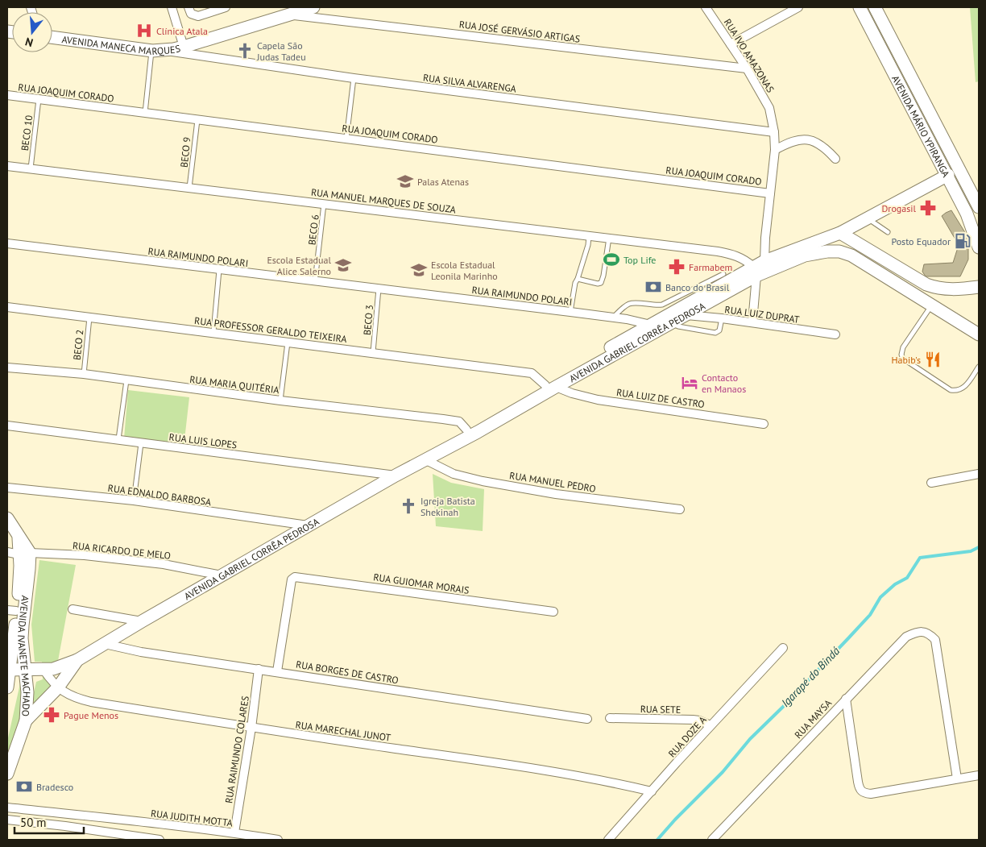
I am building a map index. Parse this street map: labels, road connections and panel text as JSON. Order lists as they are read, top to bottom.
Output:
{
  "streets": {
    "street": [
      "RUA JOSÉ GERVÁSIO ARTIGAS",
      "AVENIDA MANECA MARQUES",
      "RUA IVO AMAZONAS",
      "RUA SILVA ALVARENGA",
      "RUA JOAQUIM CORADO",
      "AVENIDA MÁRIO YPIRANGA",
      "RUA MANUEL MARQUES DE SOUZA",
      "RUA RAIMUNDO POLARI",
      "RUA LUIZ DUPRAT",
      "RUA PROFESSOR GERALDO TEIXEIRA",
      "AVENIDA GABRIEL CORRÊA PEDROSA",
      "RUA MARIA QUITÉRIA",
      "RUA LUIZ DE CASTRO",
      "RUA LUIS LOPES",
      "RUA MANUEL PEDRO",
      "RUA EDNALDO BARBOSA",
      "RUA RICARDO DE MELO",
      "RUA GUIOMAR MORAIS",
      "AVENIDA IVANETE MACHADO",
      "RUA BORGES DE CASTRO",
      "RUA SETE",
      "RUA MAYSA",
      "RUA MARECHAL JUNOT",
      "RUA DOZE A",
      "RUA RAIMUNDO COLARES",
      "RUA JUDITH MOTTA"
    ],
    "lane": [
      "BECO 10",
      "BECO 9",
      "BECO 6",
      "BECO 3",
      "BECO 2"
    ]
  },
  "crossings": [
    ["RUA JOSÉ GERVÁSIO ARTIGAS", "AVENIDA MANECA MARQUES"],
    ["RUA JOSÉ GERVÁSIO ARTIGAS", "RUA IVO AMAZONAS"],
    ["AVENIDA MANECA MARQUES", "RUA SILVA ALVARENGA"],
    ["RUA IVO AMAZONAS", "RUA SILVA ALVARENGA"],
    ["RUA IVO AMAZONAS", "RUA JOAQUIM CORADO"],
    ["RUA IVO AMAZONAS", "AVENIDA GABRIEL CORRÊA PEDROSA"],
    ["RUA JOAQUIM CORADO", "BECO 10"],
    ["RUA JOAQUIM CORADO", "BECO 9"],
    ["AVENIDA MÁRIO YPIRANGA", "AVENIDA GABRIEL CORRÊA PEDROSA"],
    ["BECO 10", "RUA MANUEL MARQUES DE SOUZA"],
    ["BECO 9", "RUA MANUEL MARQUES DE SOUZA"],
    ["RUA MANUEL MARQUES DE SOUZA", "BECO 6"],
    ["RUA MANUEL MARQUES DE SOUZA", "AVENIDA GABRIEL CORRÊA PEDROSA"],
    ["BECO 6", "RUA RAIMUNDO POLARI"],
    ["RUA RAIMUNDO POLARI", "BECO 3"],
    ["RUA RAIMUNDO POLARI", "AVENIDA GABRIEL CORRÊA PEDROSA"],
    ["RUA LUIZ DUPRAT", "AVENIDA GABRIEL CORRÊA PEDROSA"],
    ["BECO 3", "RUA PROFESSOR GERALDO TEIXEIRA"],
    ["RUA PROFESSOR GERALDO TEIXEIRA", "AVENIDA GABRIEL CORRÊA PEDROSA"],
    ["RUA PROFESSOR GERALDO TEIXEIRA", "BECO 2"],
    ["RUA PROFESSOR GERALDO TEIXEIRA", "RUA LUIZ DE CASTRO"],
    ["AVENIDA GABRIEL CORRÊA PEDROSA", "RUA MARIA QUITÉRIA"],
    ["AVENIDA GABRIEL CORRÊA PEDROSA", "RUA LUIZ DE CASTRO"],
    ["AVENIDA GABRIEL CORRÊA PEDROSA", "RUA LUIS LOPES"],
    ["AVENIDA GABRIEL CORRÊA PEDROSA", "RUA MANUEL PEDRO"],
    ["AVENIDA GABRIEL CORRÊA PEDROSA", "RUA EDNALDO BARBOSA"],
    ["AVENIDA GABRIEL CORRÊA PEDROSA", "RUA RICARDO DE MELO"],
    ["AVENIDA GABRIEL CORRÊA PEDROSA", "AVENIDA IVANETE MACHADO"],
    ["AVENIDA GABRIEL CORRÊA PEDROSA", "RUA BORGES DE CASTRO"],
    ["AVENIDA GABRIEL CORRÊA PEDROSA", "RUA MARECHAL JUNOT"],
    ["BECO 2", "RUA MARIA QUITÉRIA"],
    ["RUA RICARDO DE MELO", "AVENIDA IVANETE MACHADO"],
    ["RUA GUIOMAR MORAIS", "RUA BORGES DE CASTRO"],
    ["RUA BORGES DE CASTRO", "RUA RAIMUNDO COLARES"],
    ["RUA SETE", "RUA DOZE A"],
    ["RUA MARECHAL JUNOT", "RUA DOZE A"],
    ["RUA MARECHAL JUNOT", "RUA RAIMUNDO COLARES"],
    ["RUA RAIMUNDO COLARES", "RUA JUDITH MOTTA"]
  ],
  "water": ["Igarapé do Bindá"],
  "places": {
    "hospital": ["Clínica Atala"],
    "church": ["Capela São Judas Tadeu", "Igreja Batista Shekinah"],
    "school or university": ["Palas Atenas", "Escola Estadual Alice Salerno", "Escola Estadual Leonila Marinho"],
    "pharmacy": ["Drogasil", "Farmabem", "Pague Menos"],
    "fuel station": ["Posto Equador"],
    "sports": ["Top Life"],
    "bank": ["Banco do Brasil", "Bradesco"],
    "restaurant": ["Habib's"],
    "hotel": ["Contacto en Manaos"]
  },
  "scale_bar": "50 m",
  "north": "bottom"
}
